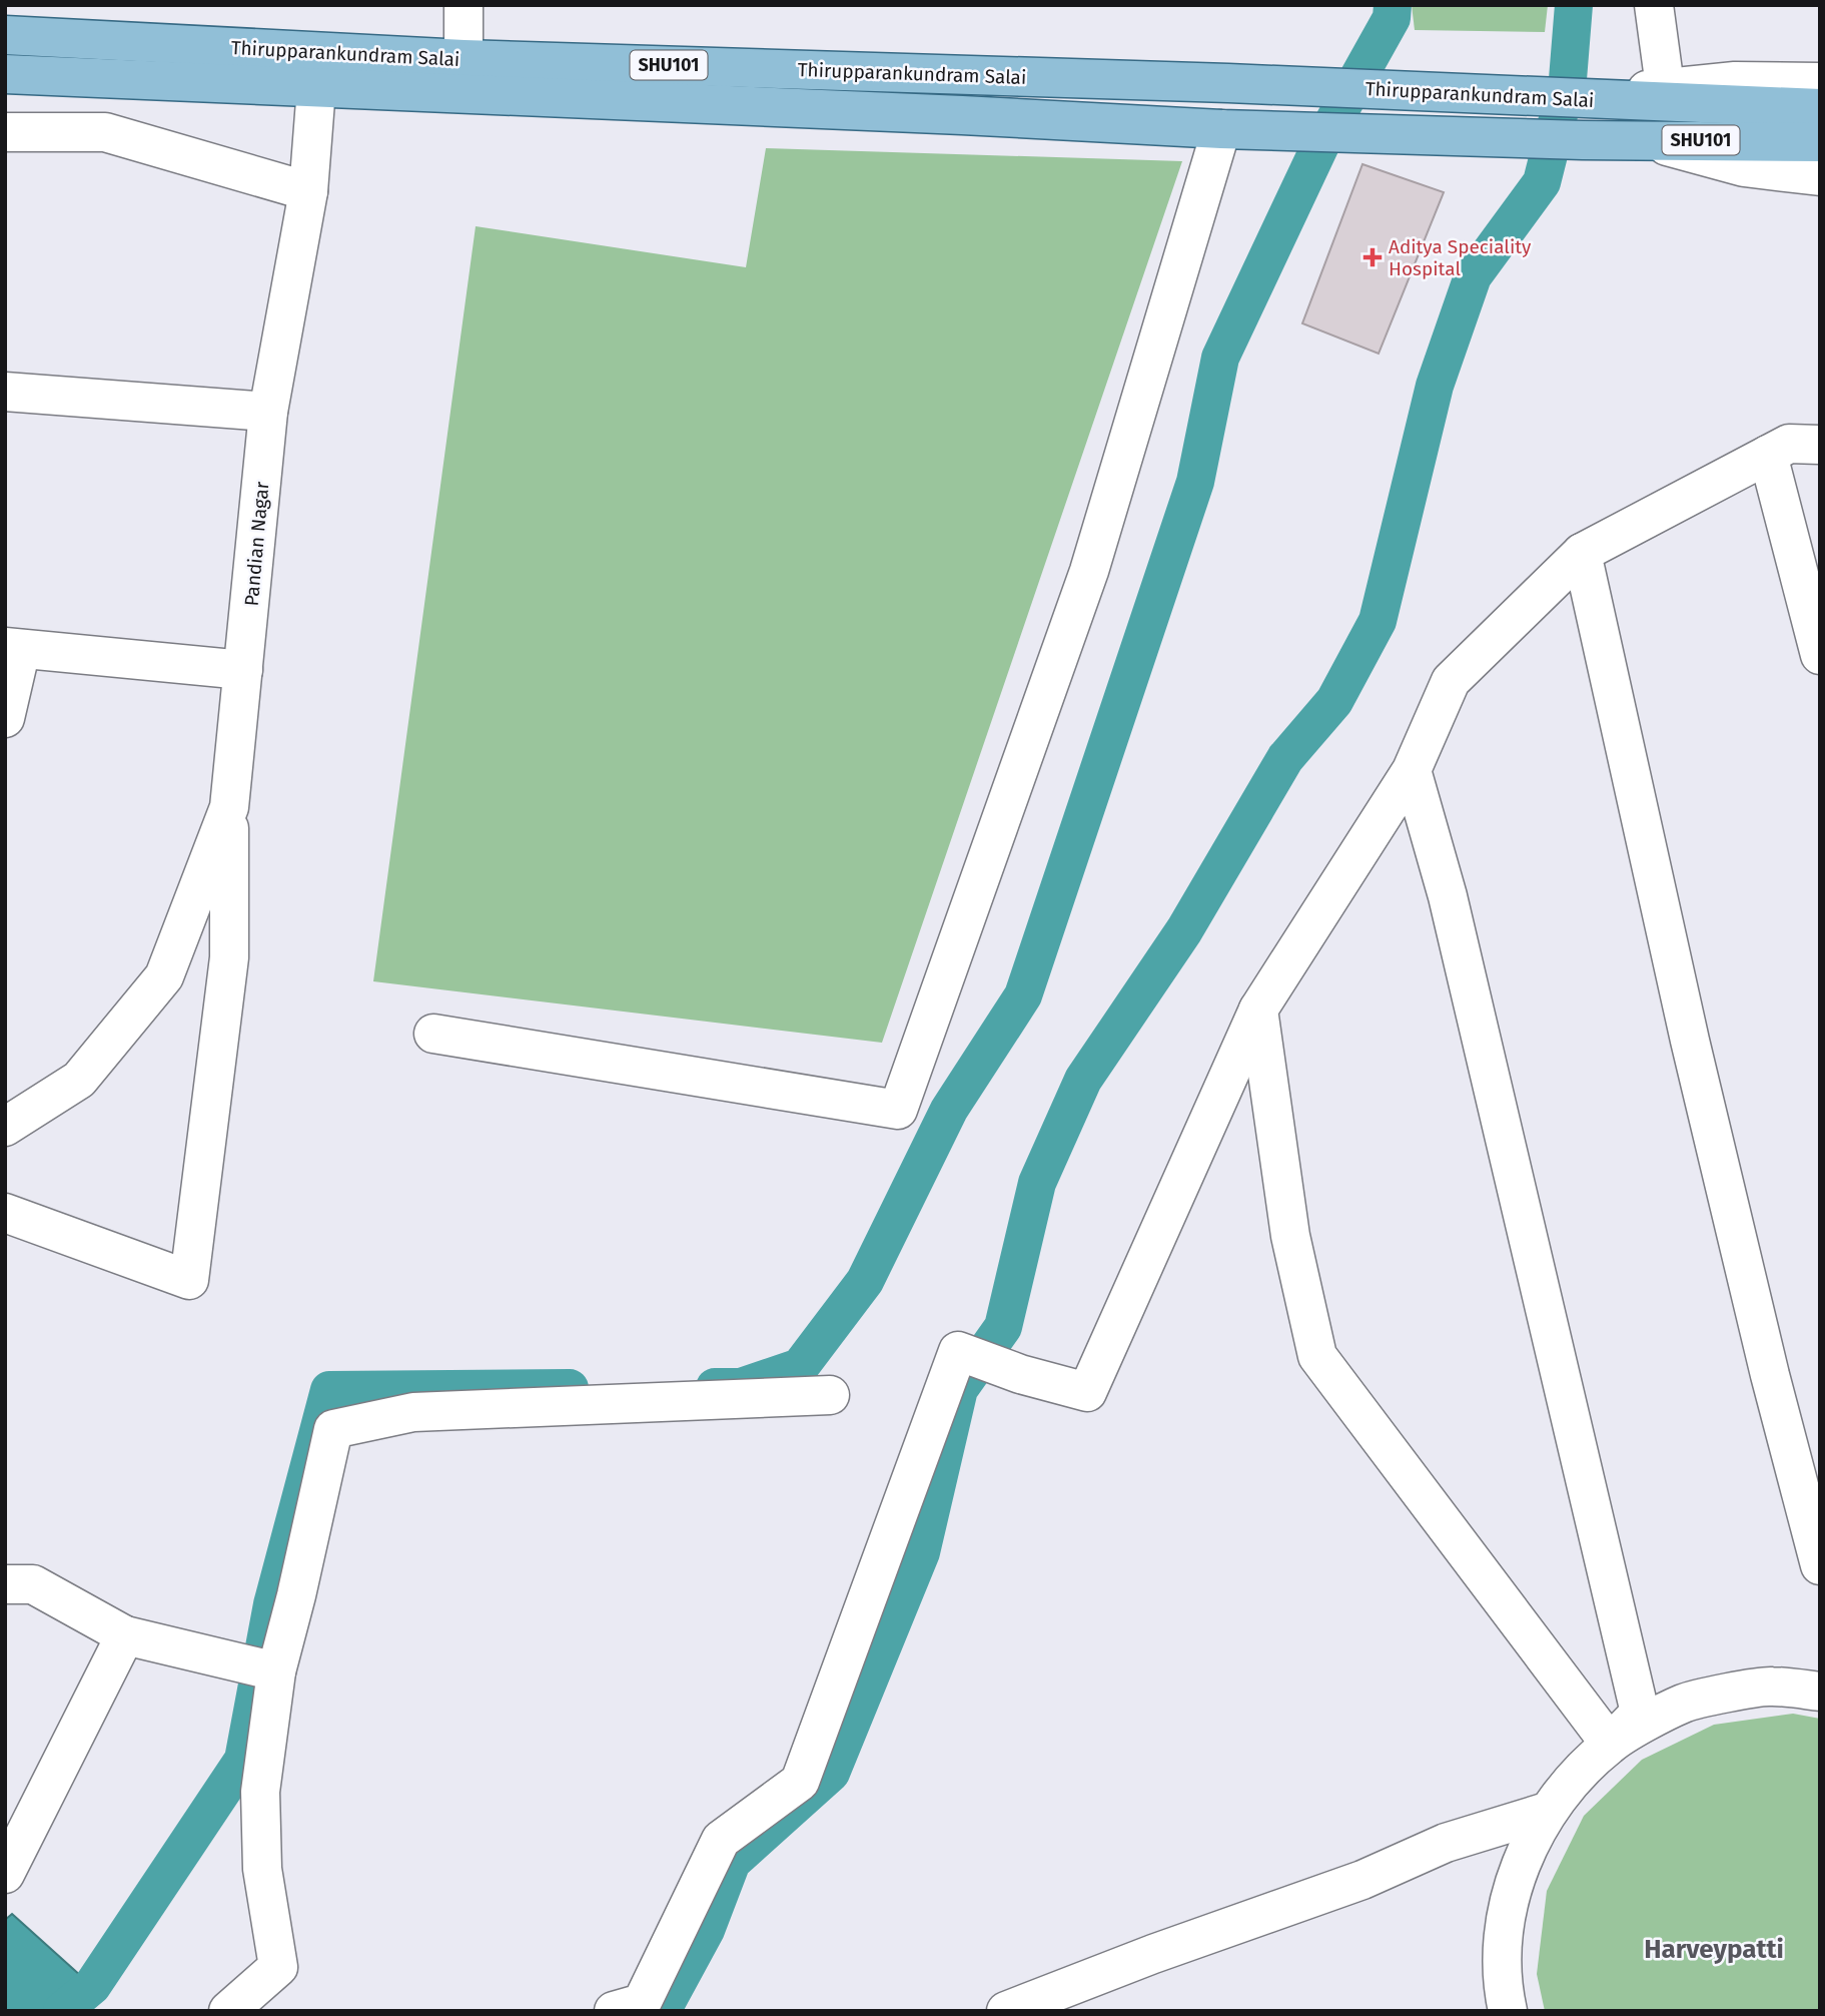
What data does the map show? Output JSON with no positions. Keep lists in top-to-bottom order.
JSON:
{
  "streets": {
    "main road": ["Thirupparankundram Salai", "SHU101"],
    "street": ["Pandian Nagar"]
  },
  "crossings": [
    ["Thirupparankundram Salai", "Pandian Nagar"]
  ],
  "districts": ["Harveypatti"],
  "places": {
    "health": ["Aditya Speciality Hospital"]
  }
}
